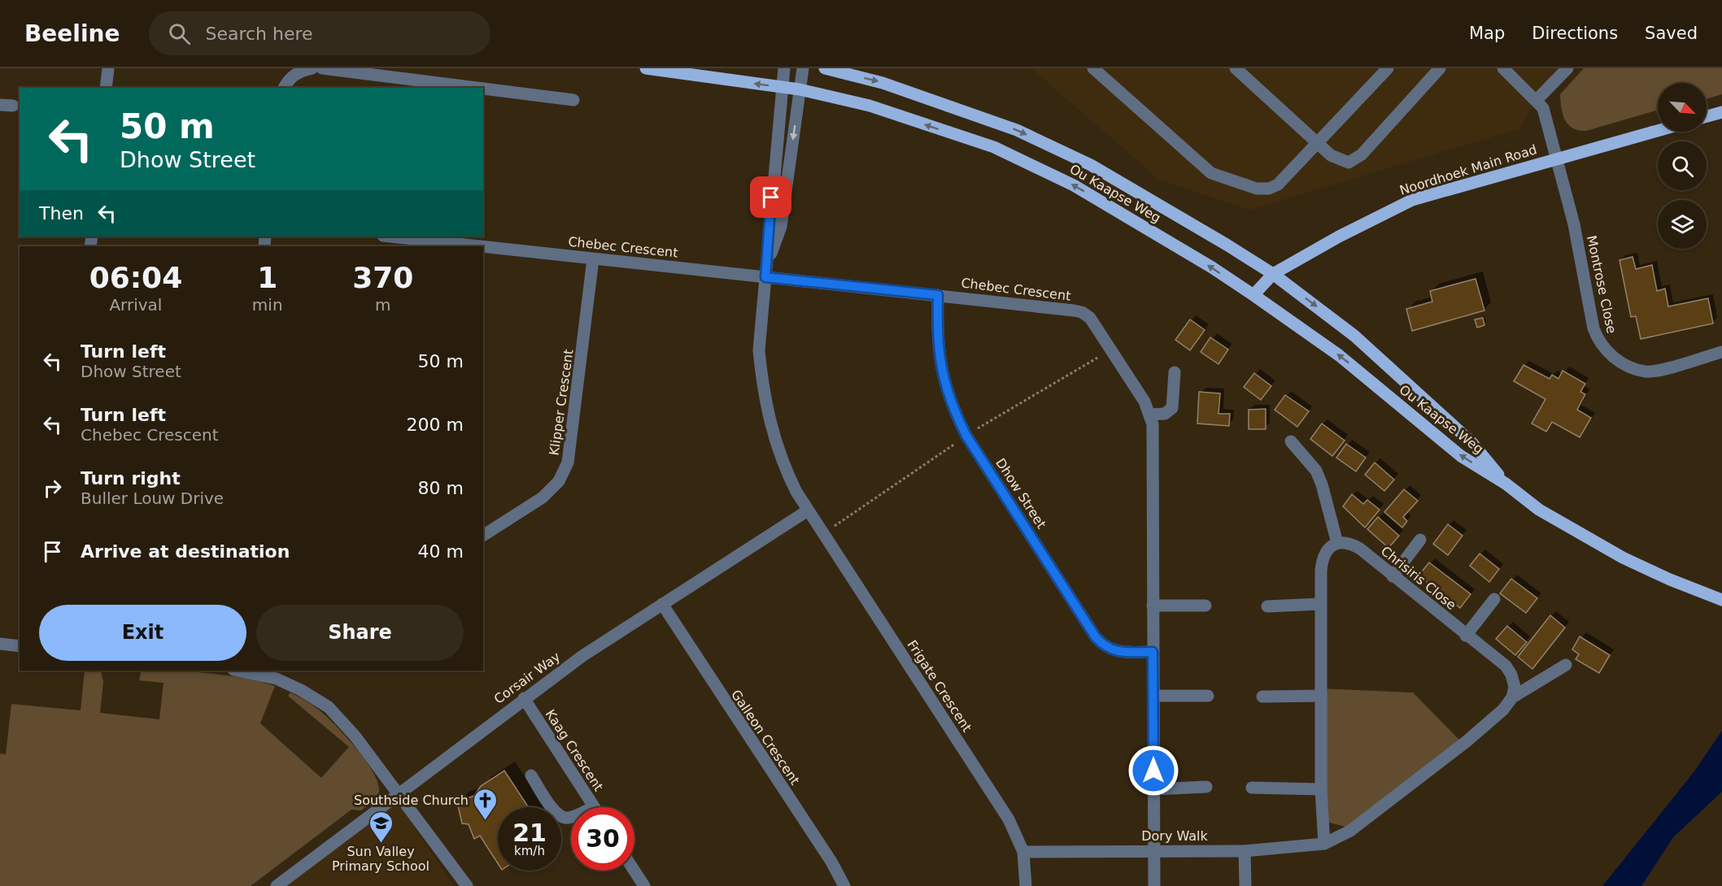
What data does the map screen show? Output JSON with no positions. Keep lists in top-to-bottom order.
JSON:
{
  "streets": {
    "main road": ["Noordhoek Main Road", "Ou Kaapse Weg"],
    "street": [
      "Chebec Crescent",
      "Montrose Close",
      "Klipper Crescent",
      "Dhow Street",
      "Chrisiris Close",
      "Corsair Way",
      "Frigate Crescent",
      "Galleon Crescent",
      "Kaag Crescent",
      "Dory Walk"
    ]
  },
  "crossings": [
    ["Noordhoek Main Road", "Ou Kaapse Weg"],
    ["Noordhoek Main Road", "Montrose Close"],
    ["Chebec Crescent", "Klipper Crescent"],
    ["Chebec Crescent", "Dhow Street"],
    ["Chebec Crescent", "Frigate Crescent"],
    ["Chebec Crescent", "Dory Walk"],
    ["Corsair Way", "Frigate Crescent"],
    ["Corsair Way", "Galleon Crescent"],
    ["Corsair Way", "Kaag Crescent"],
    ["Frigate Crescent", "Dory Walk"]
  ],
  "places": {
    "church": ["Southside Church"],
    "school or university": ["Sun Valley Primary School"]
  },
  "north": "bottom right",
  "page": {
    "header": "Beeline",
    "search": "Search here",
    "nav": ["Map", "Directions", "Saved"],
    "turn": ["50 m", "Dhow Street"],
    "then": "Then",
    "eta": [
      "06:04",
      "Arrival",
      "1",
      "min",
      "370",
      "m"
    ],
    "list": [
      {
        "name": "Turn left",
        "note": "Dhow Street",
        "value": "50 m"
      },
      {
        "name": "Turn left",
        "note": "Chebec Crescent",
        "value": "200 m"
      },
      {
        "name": "Turn right",
        "note": "Buller Louw Drive",
        "value": "80 m"
      },
      {
        "name": "Arrive at destination",
        "value": "40 m"
      }
    ],
    "buttons": ["Exit", "Share"],
    "speed": "21 km/h",
    "limit": "30"
  }
}
